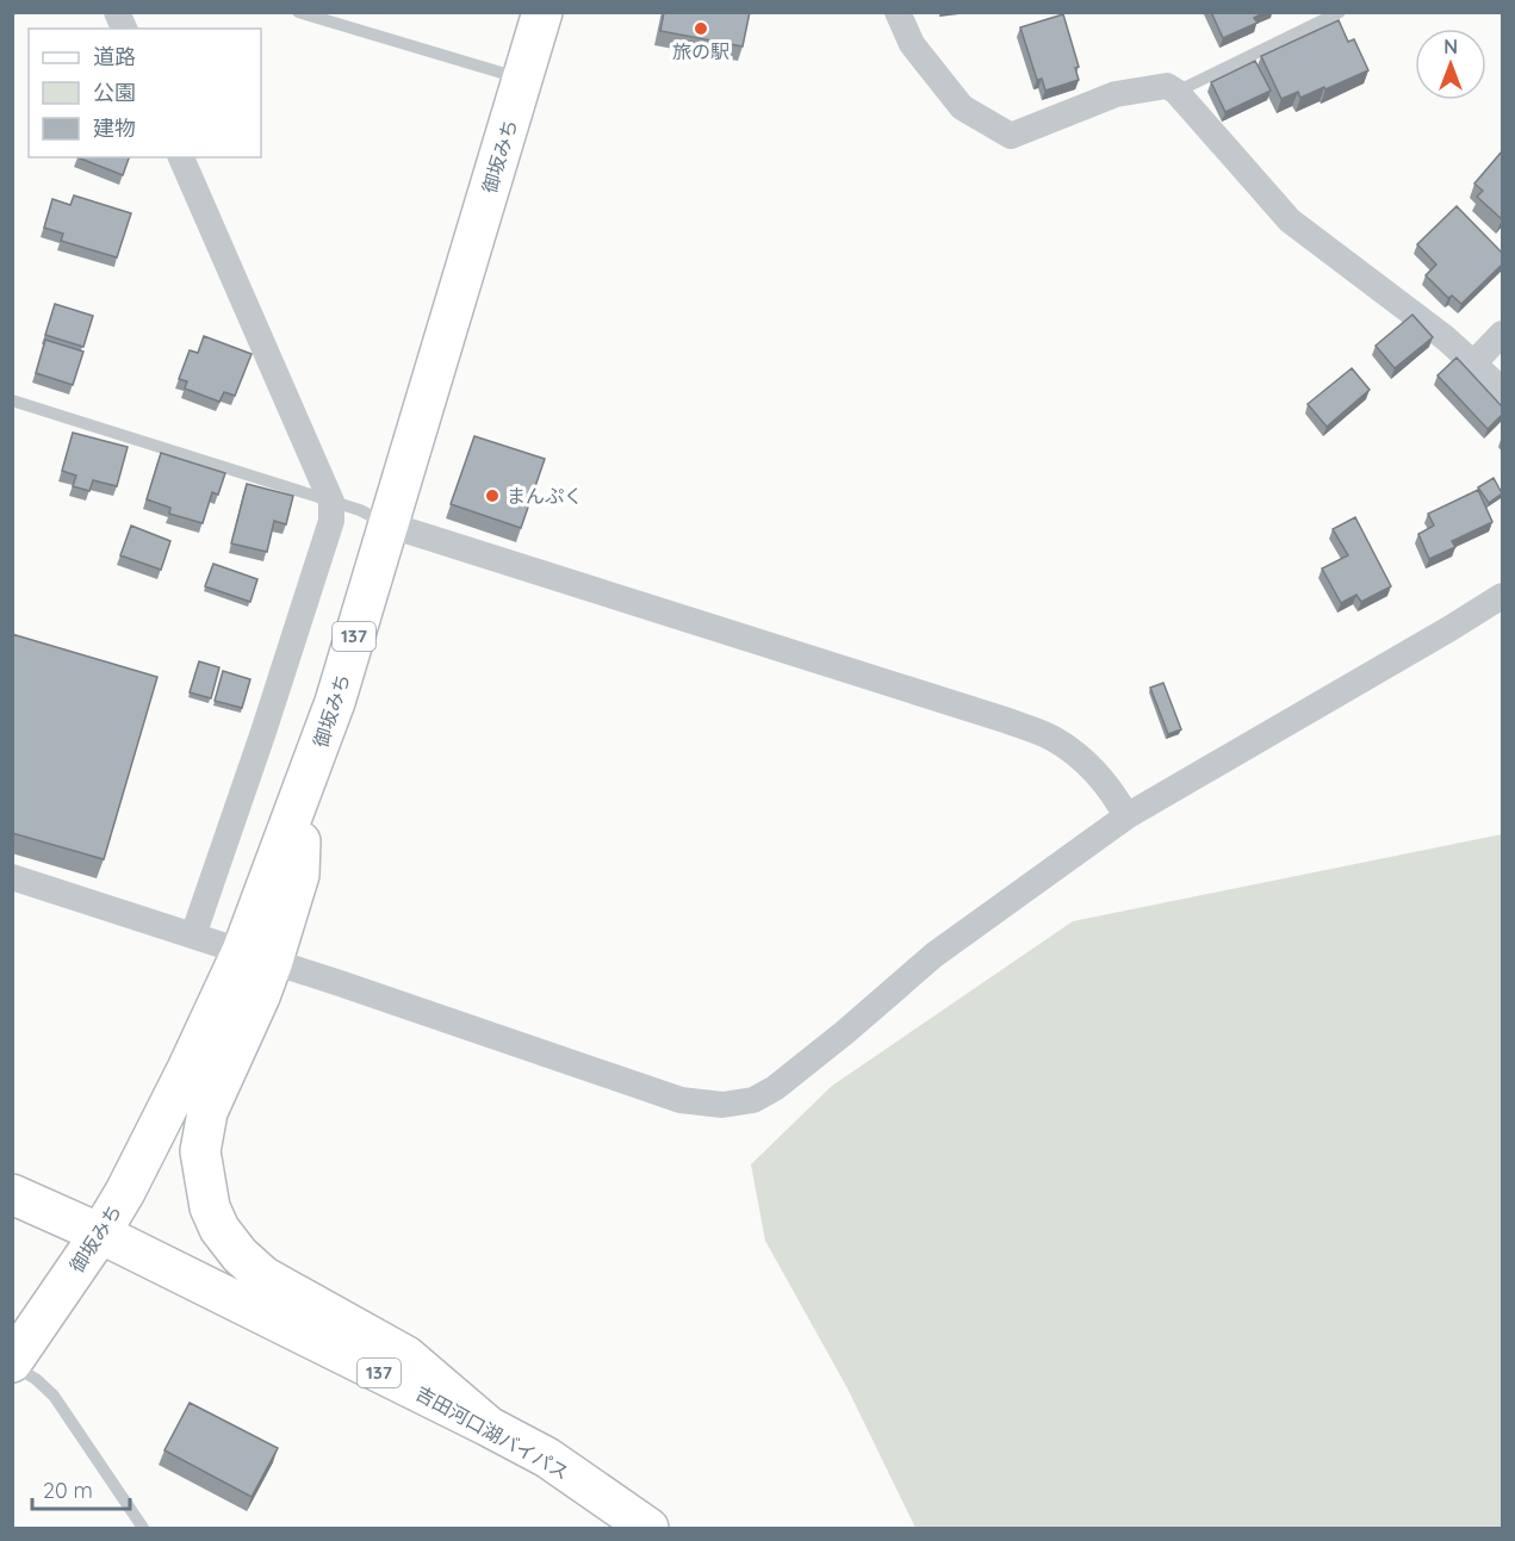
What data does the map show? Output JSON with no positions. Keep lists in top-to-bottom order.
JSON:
{
  "streets": {
    "main road": ["御坂みち", "137", "吉田河口湖バイパス"]
  },
  "crossings": [
    ["御坂みち", "吉田河口湖バイパス"]
  ],
  "places": ["旅の駅", "まんぷく"],
  "legend": ["道路", "公園", "建物"],
  "scale_bar": "20 m",
  "north": "top"
}
